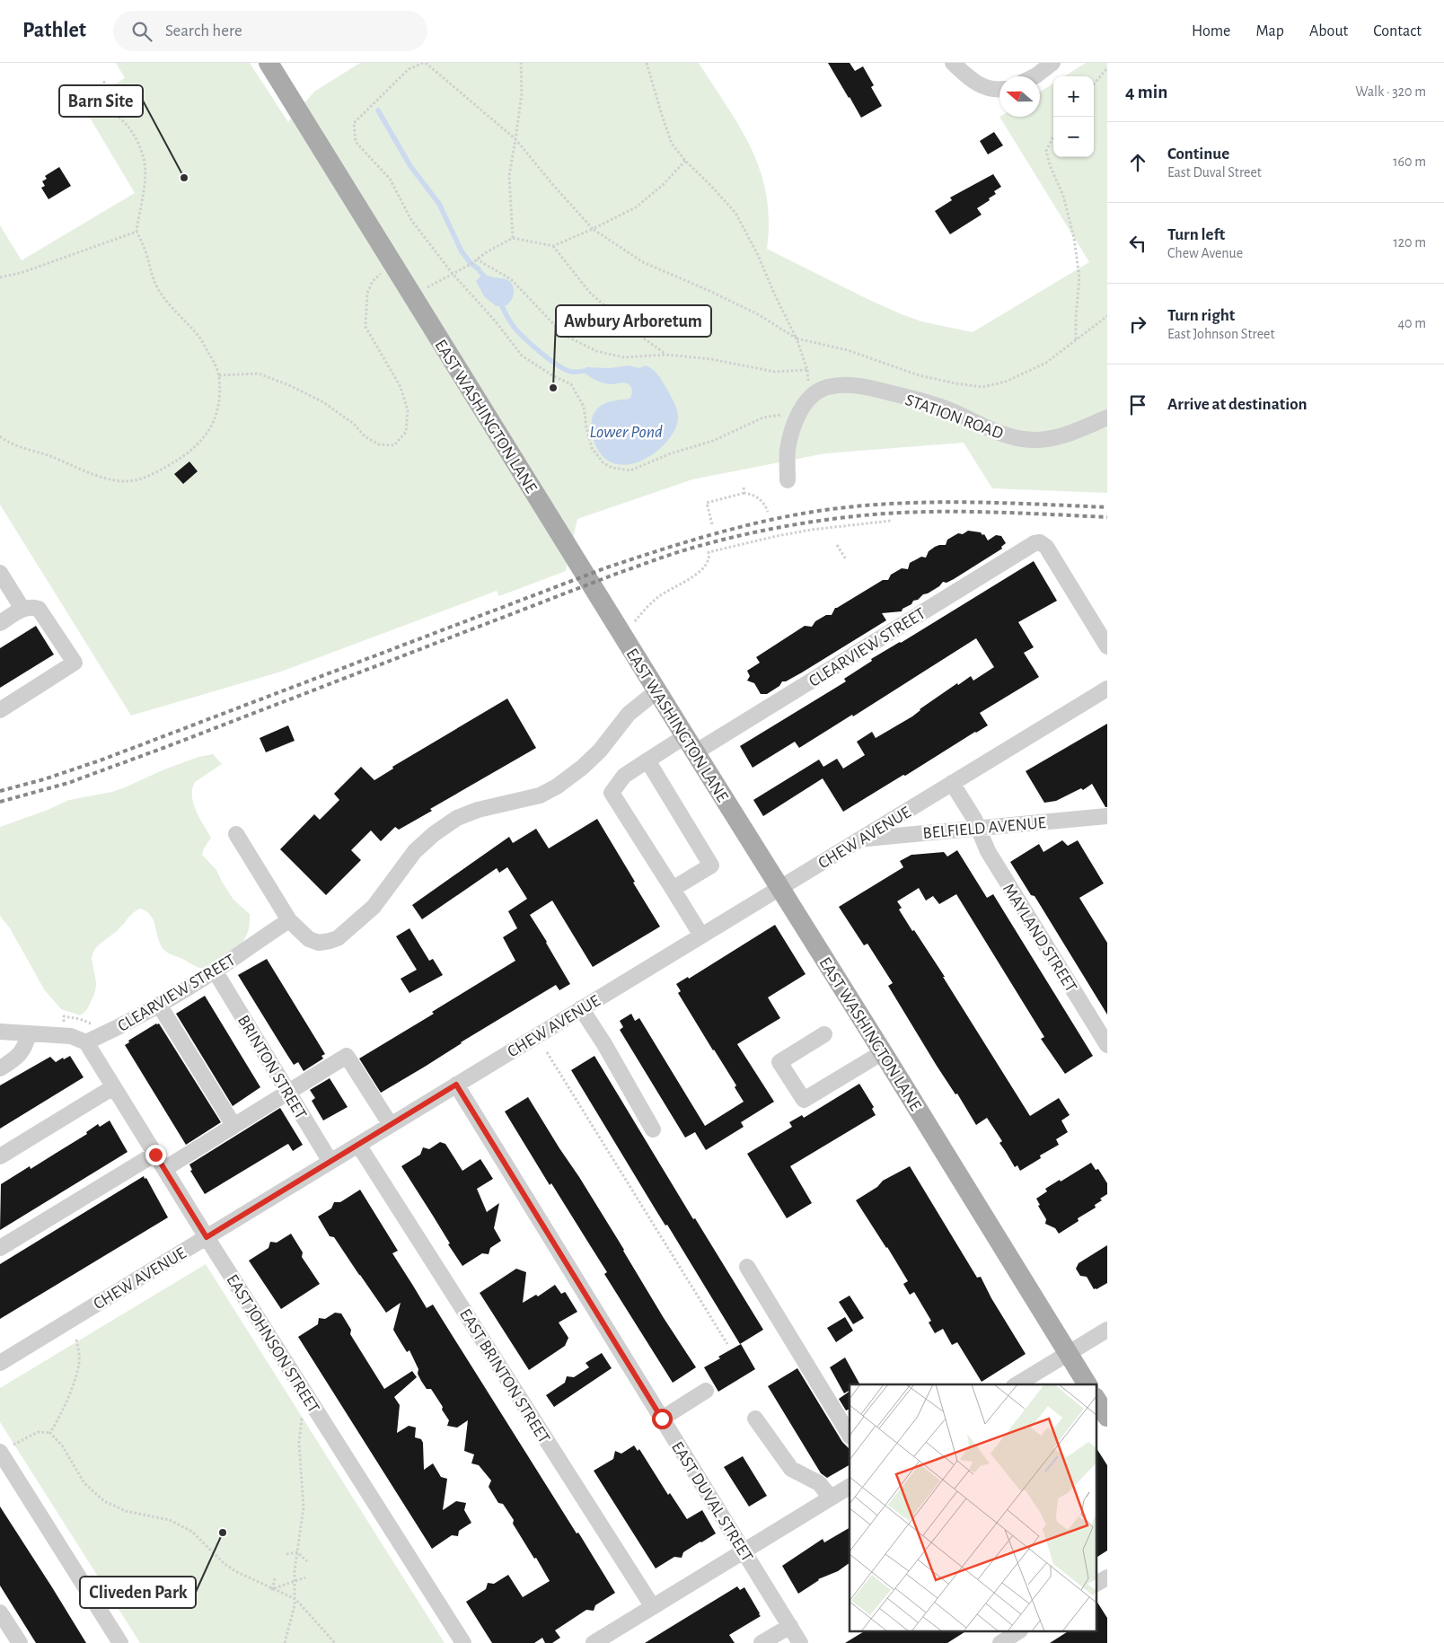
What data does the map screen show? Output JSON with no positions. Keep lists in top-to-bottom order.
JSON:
{
  "streets": {
    "main road": ["EAST WASHINGTON LANE"],
    "street": [
      "STATION ROAD",
      "CLEARVIEW STREET",
      "BELFIELD AVENUE",
      "CHEW AVENUE",
      "MAYLAND STREET",
      "BRINTON STREET",
      "EAST JOHNSON STREET",
      "EAST BRINTON STREET",
      "EAST DUVAL STREET"
    ]
  },
  "crossings": [
    ["EAST WASHINGTON LANE", "CLEARVIEW STREET"],
    ["EAST WASHINGTON LANE", "CHEW AVENUE"],
    ["CLEARVIEW STREET", "BRINTON STREET"],
    ["CLEARVIEW STREET", "EAST JOHNSON STREET"],
    ["BELFIELD AVENUE", "CHEW AVENUE"],
    ["BELFIELD AVENUE", "MAYLAND STREET"],
    ["CHEW AVENUE", "MAYLAND STREET"],
    ["CHEW AVENUE", "BRINTON STREET"],
    ["CHEW AVENUE", "EAST JOHNSON STREET"],
    ["CHEW AVENUE", "EAST BRINTON STREET"],
    ["CHEW AVENUE", "EAST DUVAL STREET"]
  ],
  "water": ["Lower Pond"],
  "places": ["Barn Site", "Awbury Arboretum", "Cliveden Park"],
  "north": "left",
  "page": {
    "header": "Pathlet",
    "search": "Search here",
    "nav": [
      "Home",
      "Map",
      "About",
      "Contact"
    ],
    "heading": ["4 min", "Walk · 320 m"],
    "map_buttons": ["+", "−"],
    "list": [
      ["Continue", "East Duval Street", "160 m"],
      ["Turn left", "Chew Avenue", "120 m"],
      ["Turn right", "East Johnson Street", "40 m"],
      "Arrive at destination"
    ]
  }
}
